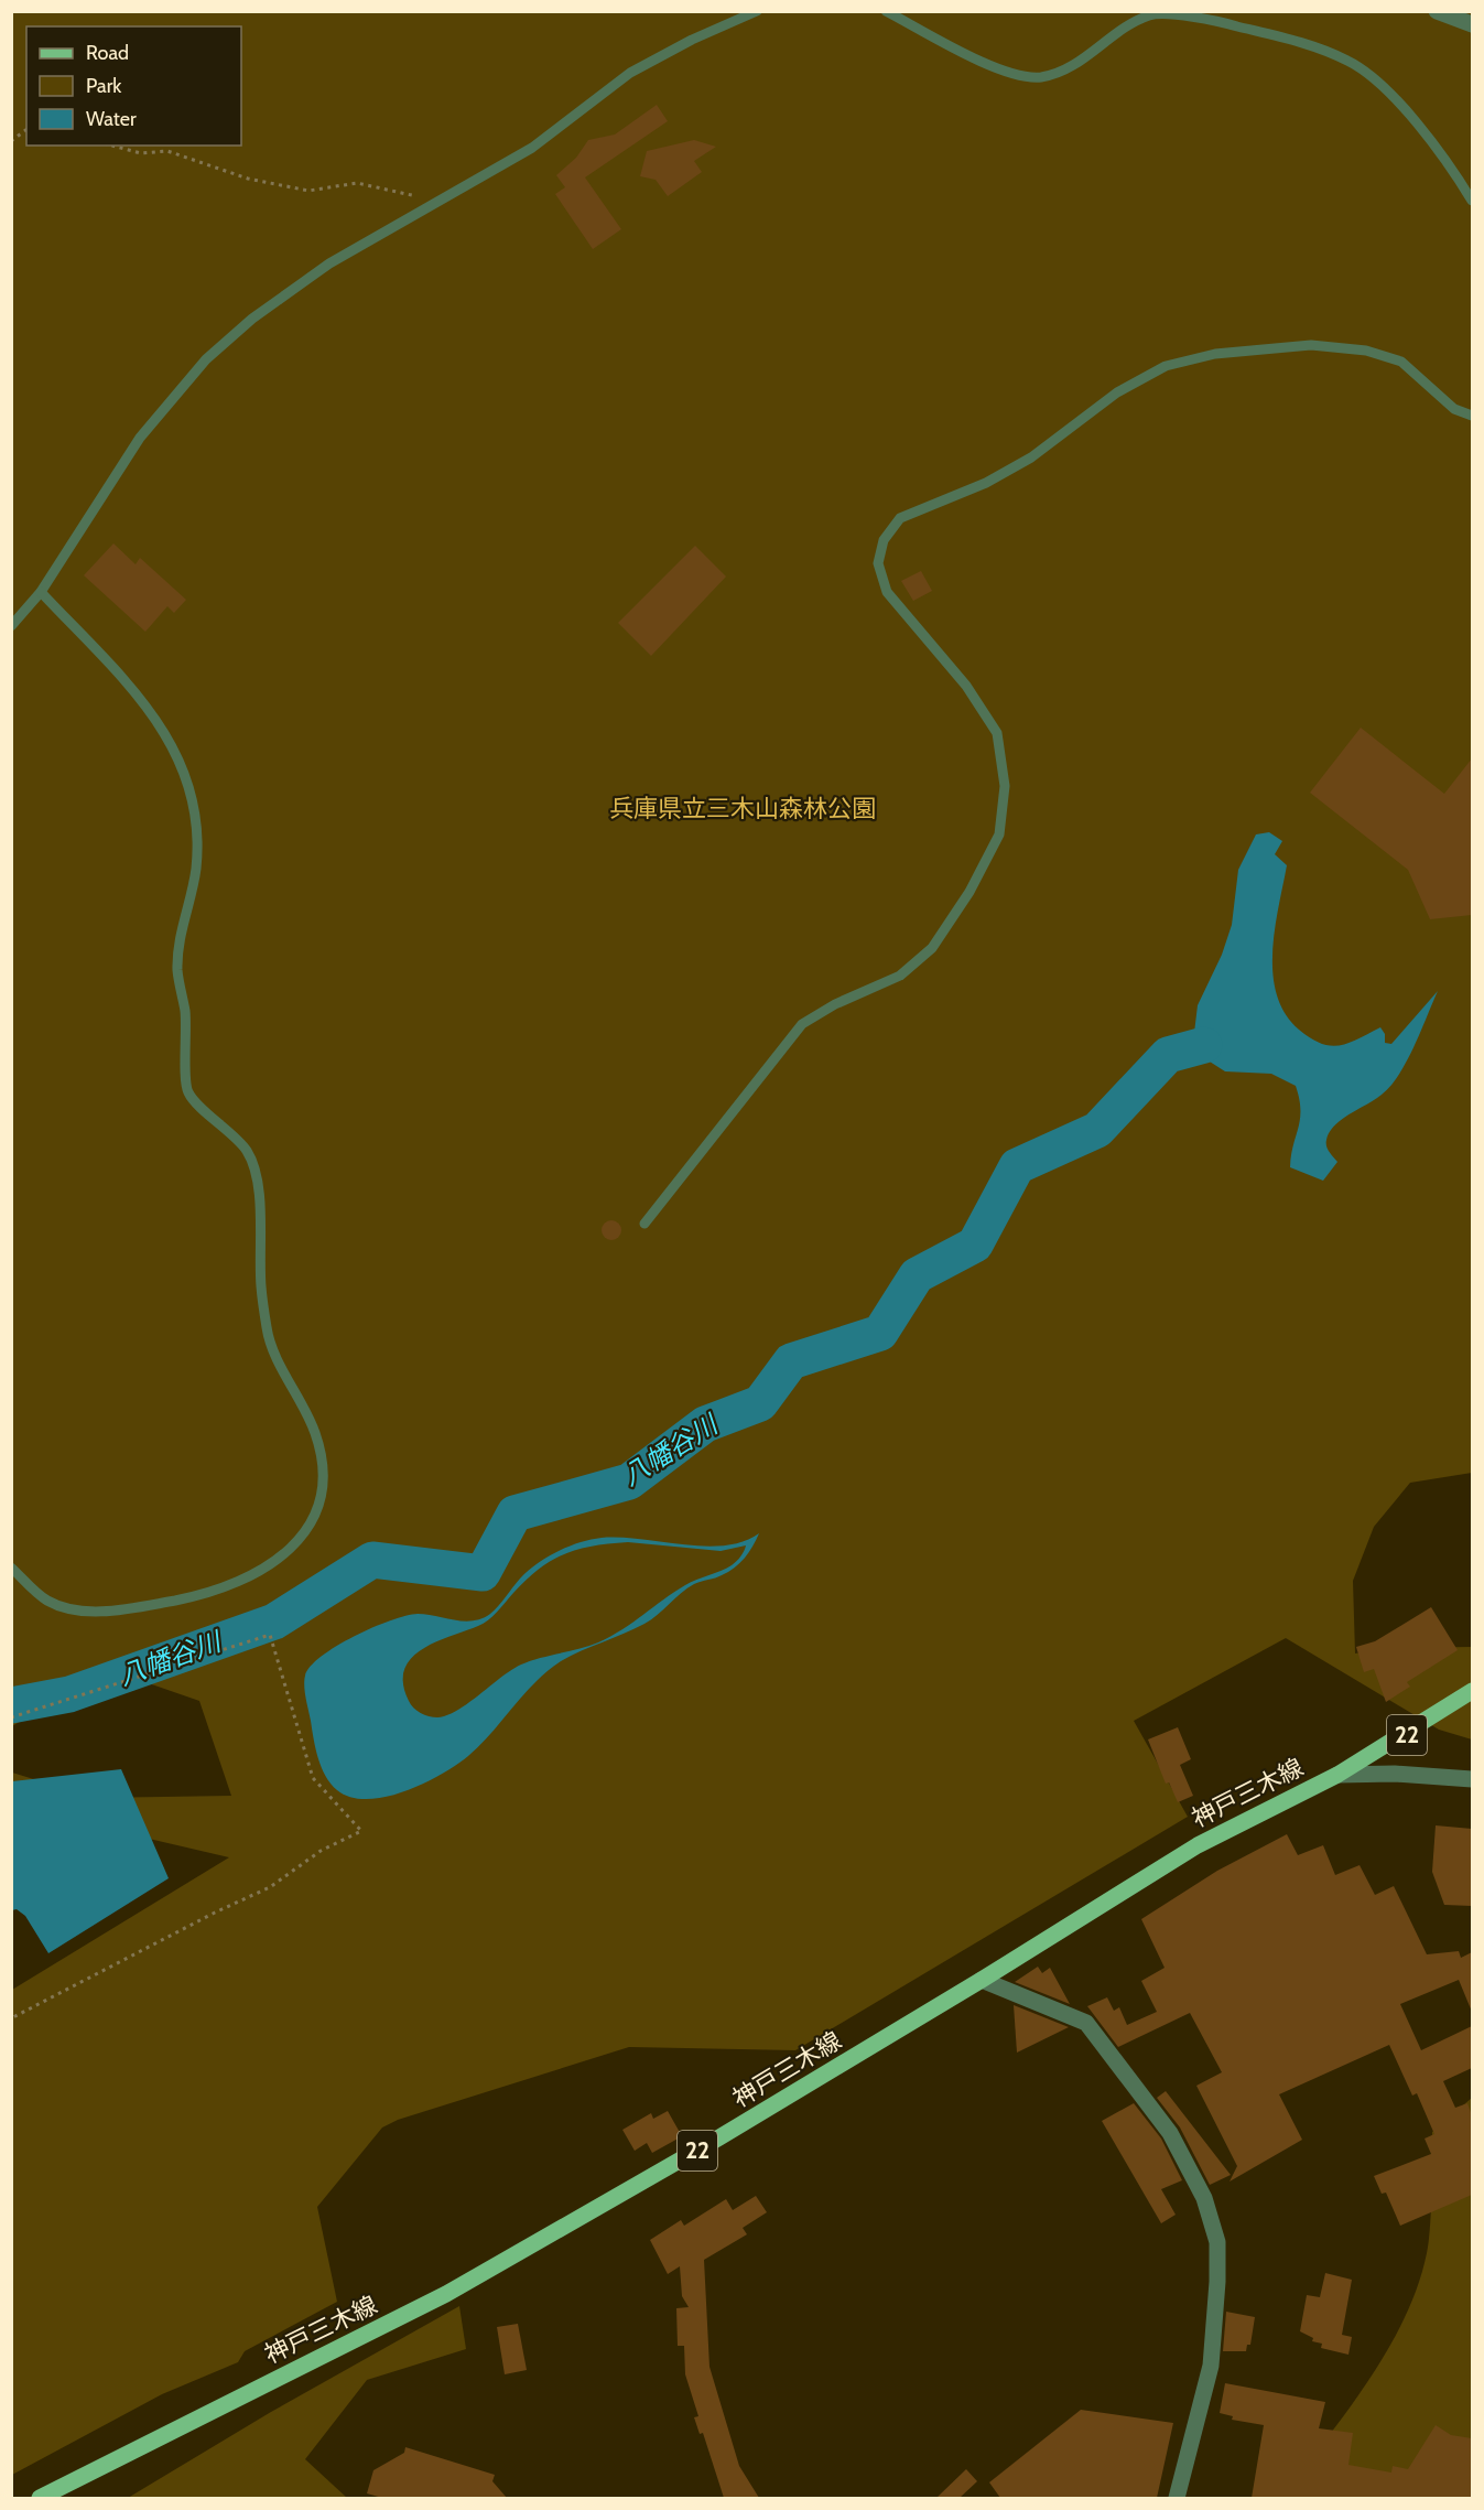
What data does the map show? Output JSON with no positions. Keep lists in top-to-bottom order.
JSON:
{
  "streets": {
    "main road": ["22", "神戸三木線"]
  },
  "water": ["八幡谷川"],
  "parks": ["兵庫県立三木山森林公園"],
  "legend": ["Road", "Park", "Water"]
}
